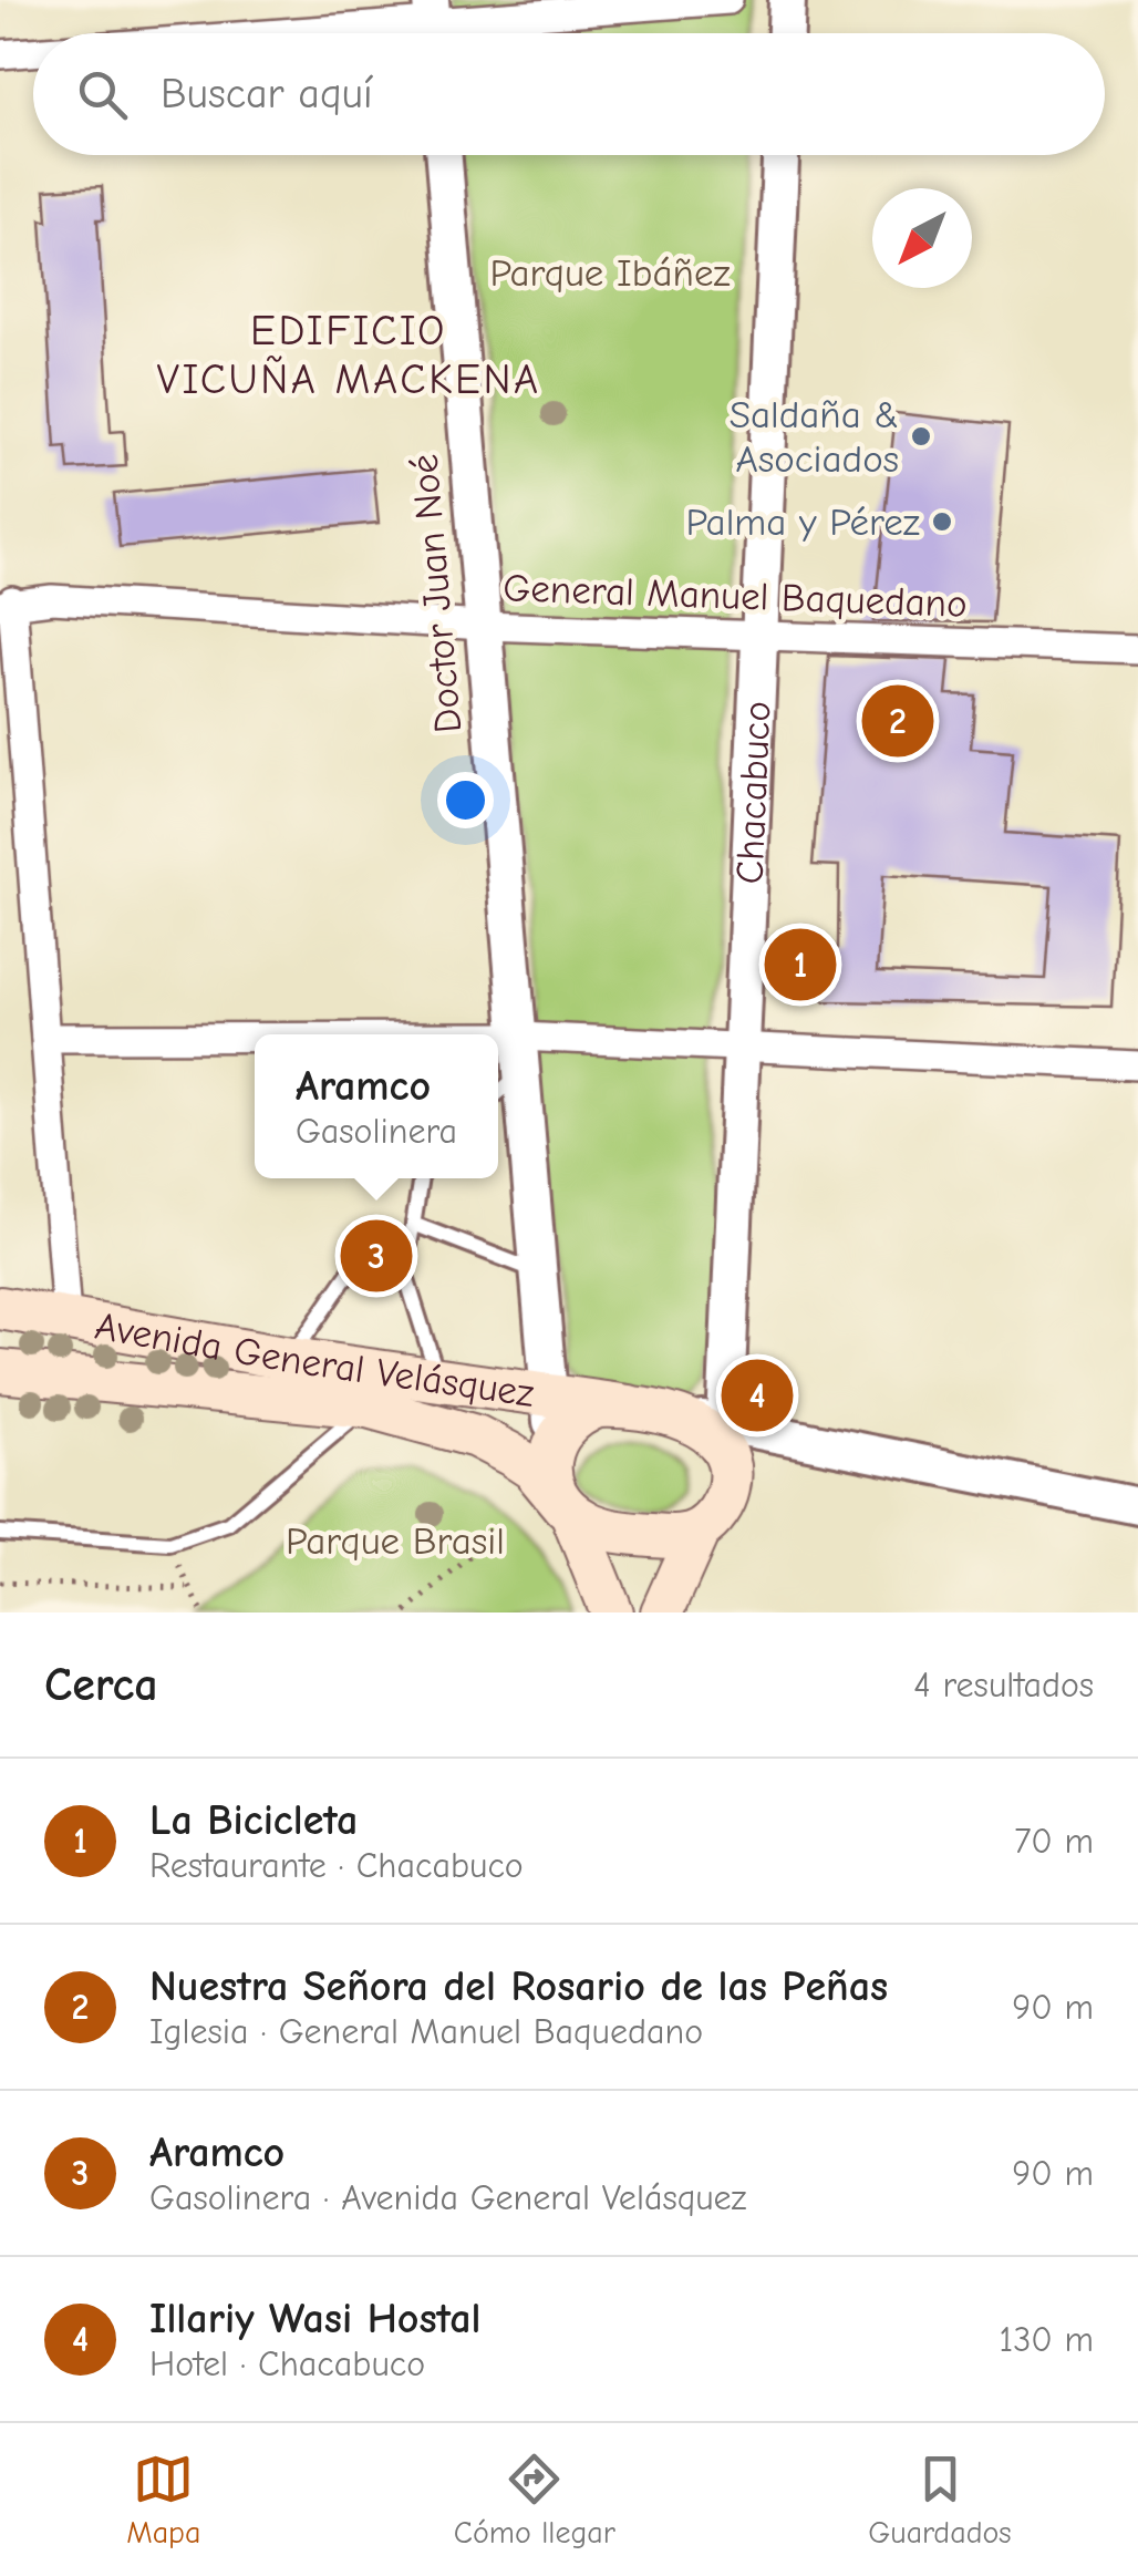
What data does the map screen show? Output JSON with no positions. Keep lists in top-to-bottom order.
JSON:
{
  "streets": {
    "main road": ["Avenida General Velásquez"],
    "street": ["Doctor Juan Noé", "General Manuel Baquedano", "Chacabuco"]
  },
  "crossings": [
    ["Doctor Juan Noé", "General Manuel Baquedano"],
    ["Doctor Juan Noé", "Chacabuco"],
    ["Doctor Juan Noé", "Avenida General Velásquez"],
    ["General Manuel Baquedano", "Chacabuco"],
    ["Chacabuco", "Avenida General Velásquez"]
  ],
  "districts": ["EDIFICIO VICUÑA MACKENA"],
  "parks": ["Parque Ibáñez", "Parque Brasil"],
  "places": ["Saldaña & Asociados", "Palma y Pérez"],
  "north": "bottom left",
  "page": {
    "search": "Buscar aquí",
    "pins": [
      "2",
      "1",
      "3",
      "4"
    ],
    "popup": ["Aramco", "Gasolinera"],
    "heading": ["Cerca", "4 resultados"],
    "list": [
      {
        "mark": "1",
        "name": "La Bicicleta",
        "note": "Restaurante · Chacabuco",
        "value": "70 m"
      },
      {
        "mark": "2",
        "name": "Nuestra Señora del Rosario de las Peñas",
        "note": "Iglesia · General Manuel Baquedano",
        "value": "90 m"
      },
      {
        "mark": "3",
        "name": "Aramco",
        "note": "Gasolinera · Avenida General Velásquez",
        "value": "90 m"
      },
      {
        "mark": "4",
        "name": "Illariy Wasi Hostal",
        "note": "Hotel · Chacabuco",
        "value": "130 m"
      }
    ],
    "nav": ["Mapa", "Cómo llegar", "Guardados"]
  }
}
